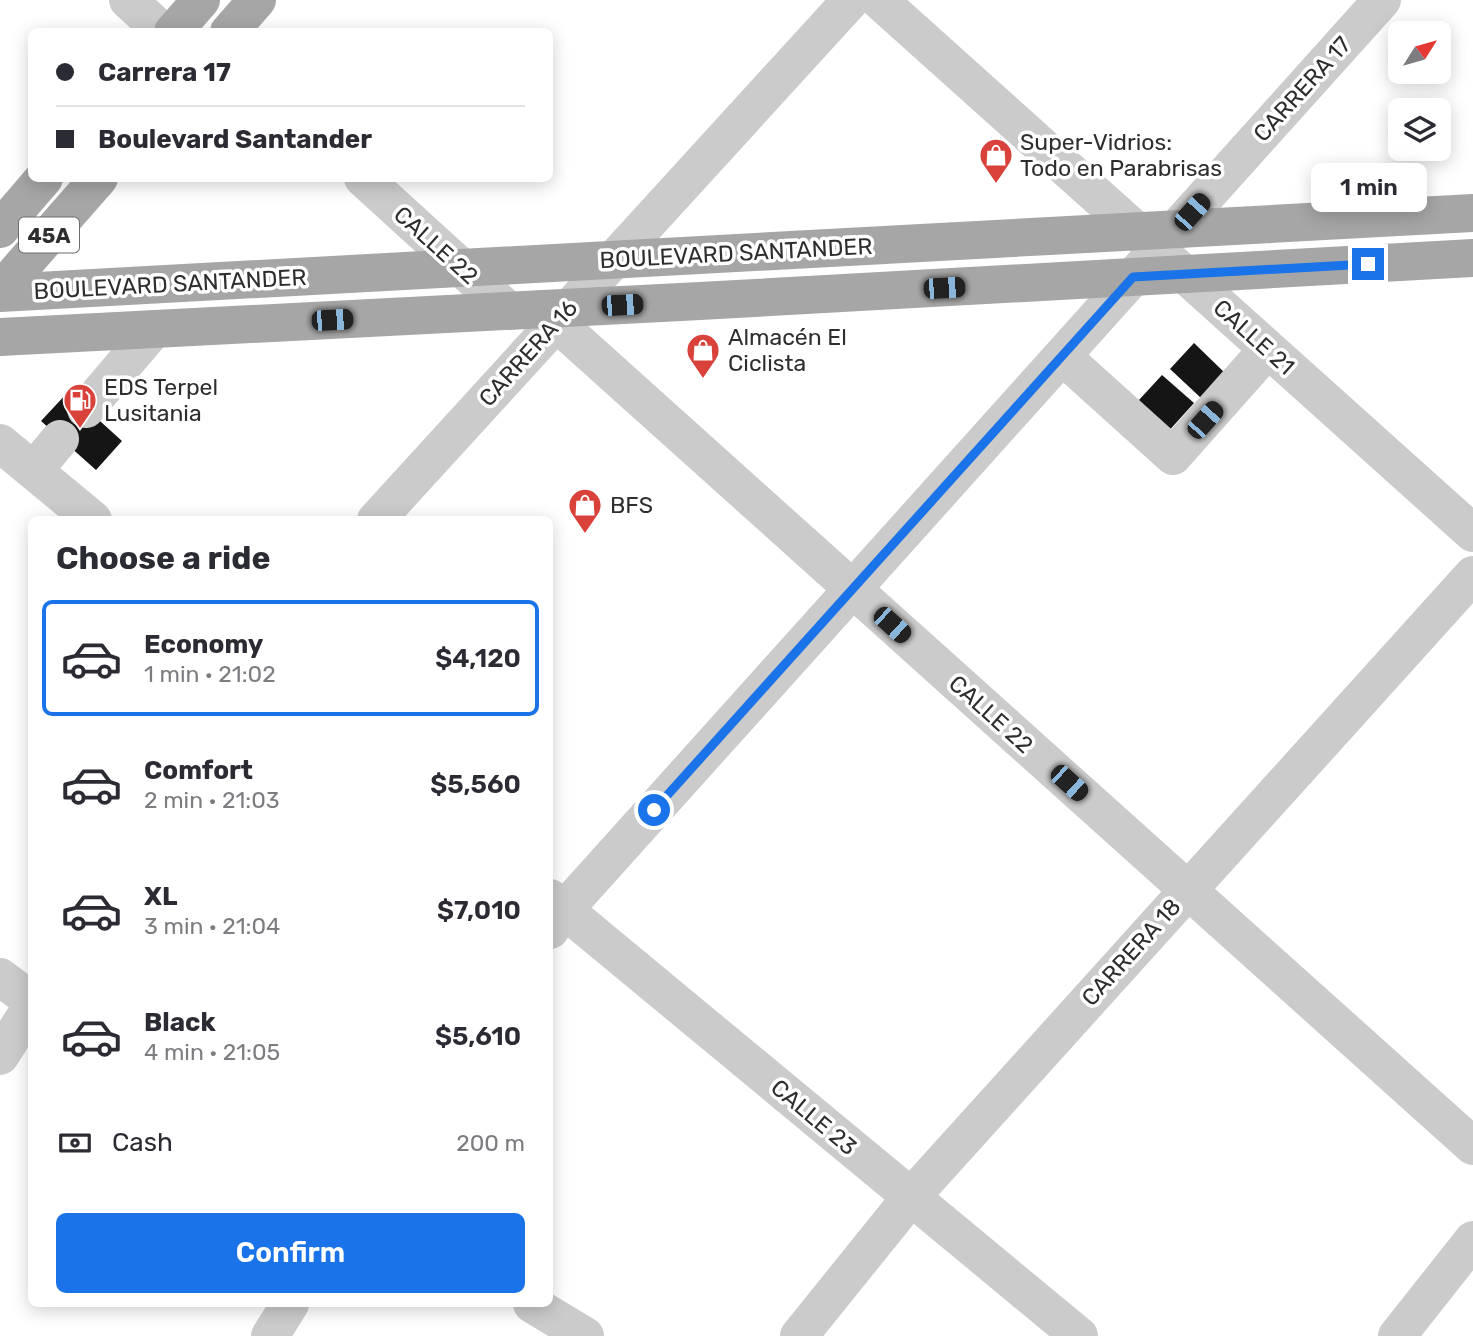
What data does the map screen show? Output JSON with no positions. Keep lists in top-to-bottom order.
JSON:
{
  "streets": {
    "main road": ["45A", "BOULEVARD SANTANDER"],
    "street": [
      "CARRERA 17",
      "CALLE 22",
      "CALLE 21",
      "CARRERA 16",
      "CARRERA 18",
      "CALLE 23"
    ]
  },
  "crossings": [
    ["CARRERA 17", "CALLE 22"],
    ["CARRERA 17", "BOULEVARD SANTANDER"],
    ["CARRERA 17", "CALLE 21"],
    ["CARRERA 17", "CALLE 23"],
    ["45A", "BOULEVARD SANTANDER"],
    ["CALLE 22", "BOULEVARD SANTANDER"],
    ["CALLE 22", "CARRERA 16"],
    ["CALLE 22", "CARRERA 18"],
    ["BOULEVARD SANTANDER", "CALLE 21"],
    ["BOULEVARD SANTANDER", "CARRERA 16"],
    ["CARRERA 18", "CALLE 23"]
  ],
  "places": {
    "shop": ["Super-Vidrios: Todo en Parabrisas", "Almacén El Ciclista", "BFS"],
    "fuel station": ["EDS Terpel Lusitania"]
  },
  "north": "top right",
  "page": {
    "banner": ["Carrera 17", "Boulevard Santander"],
    "bubble": "1 min",
    "heading": "Choose a ride",
    "list": [
      {
        "name": "Economy",
        "note": "1 min · 21:02",
        "value": "$4,120"
      },
      {
        "name": "Comfort",
        "note": "2 min · 21:03",
        "value": "$5,560"
      },
      {
        "name": "XL",
        "note": "3 min · 21:04",
        "value": "$7,010"
      },
      {
        "name": "Black",
        "note": "4 min · 21:05",
        "value": "$5,610"
      }
    ],
    "pay": ["Cash", "200 m"],
    "buttons": "Confirm"
  }
}
